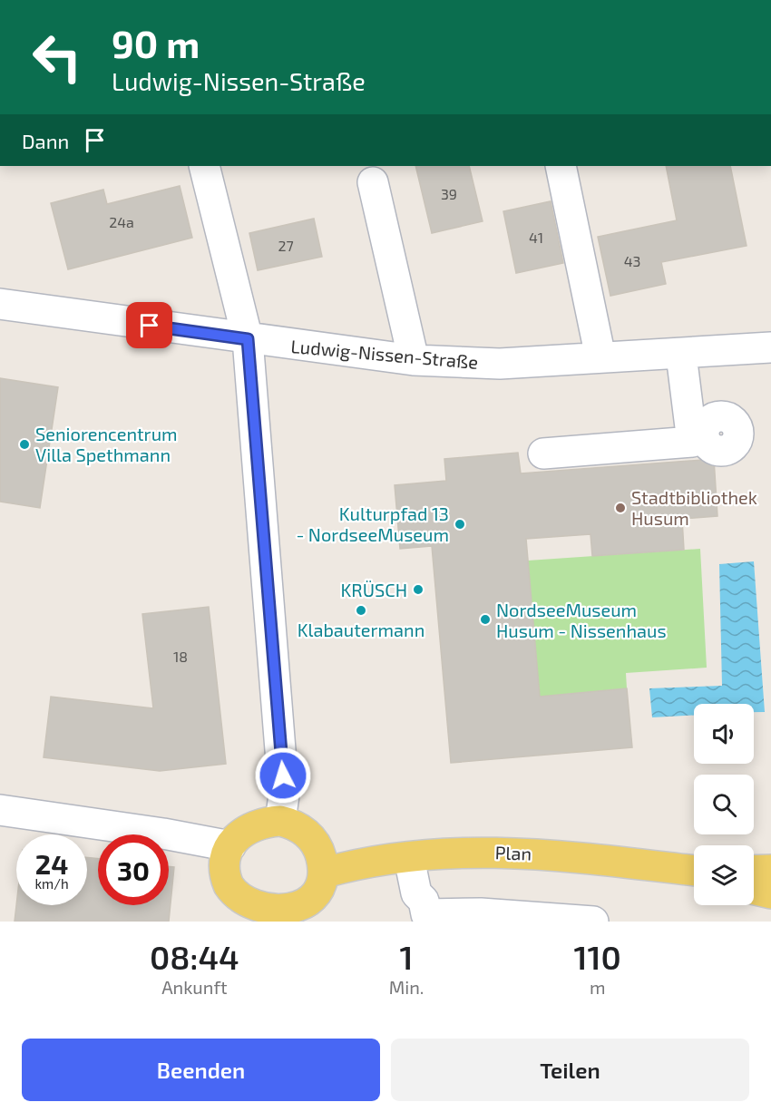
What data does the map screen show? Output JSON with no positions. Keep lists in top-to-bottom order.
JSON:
{
  "streets": {
    "main road": ["Plan"],
    "street": ["Ludwig-Nissen-Straße"]
  },
  "places": [
    "Seniorencentrum Villa Spethmann",
    "Stadtbibliothek Husum",
    "Kulturpfad 13 - NordseeMuseum",
    "KRÜSCH",
    "Klabautermann",
    "NordseeMuseum Husum - Nissenhaus"
  ],
  "house_numbers": [
    "39",
    "24a",
    "41",
    "27",
    "43",
    "18"
  ],
  "page": {
    "turn": ["90 m", "Ludwig-Nissen-Straße"],
    "then": "Dann",
    "speed": "24 km/h",
    "limit": "30",
    "eta": [
      "08:44",
      "Ankunft",
      "1",
      "Min.",
      "110",
      "m"
    ],
    "buttons": ["Beenden", "Teilen"]
  }
}
